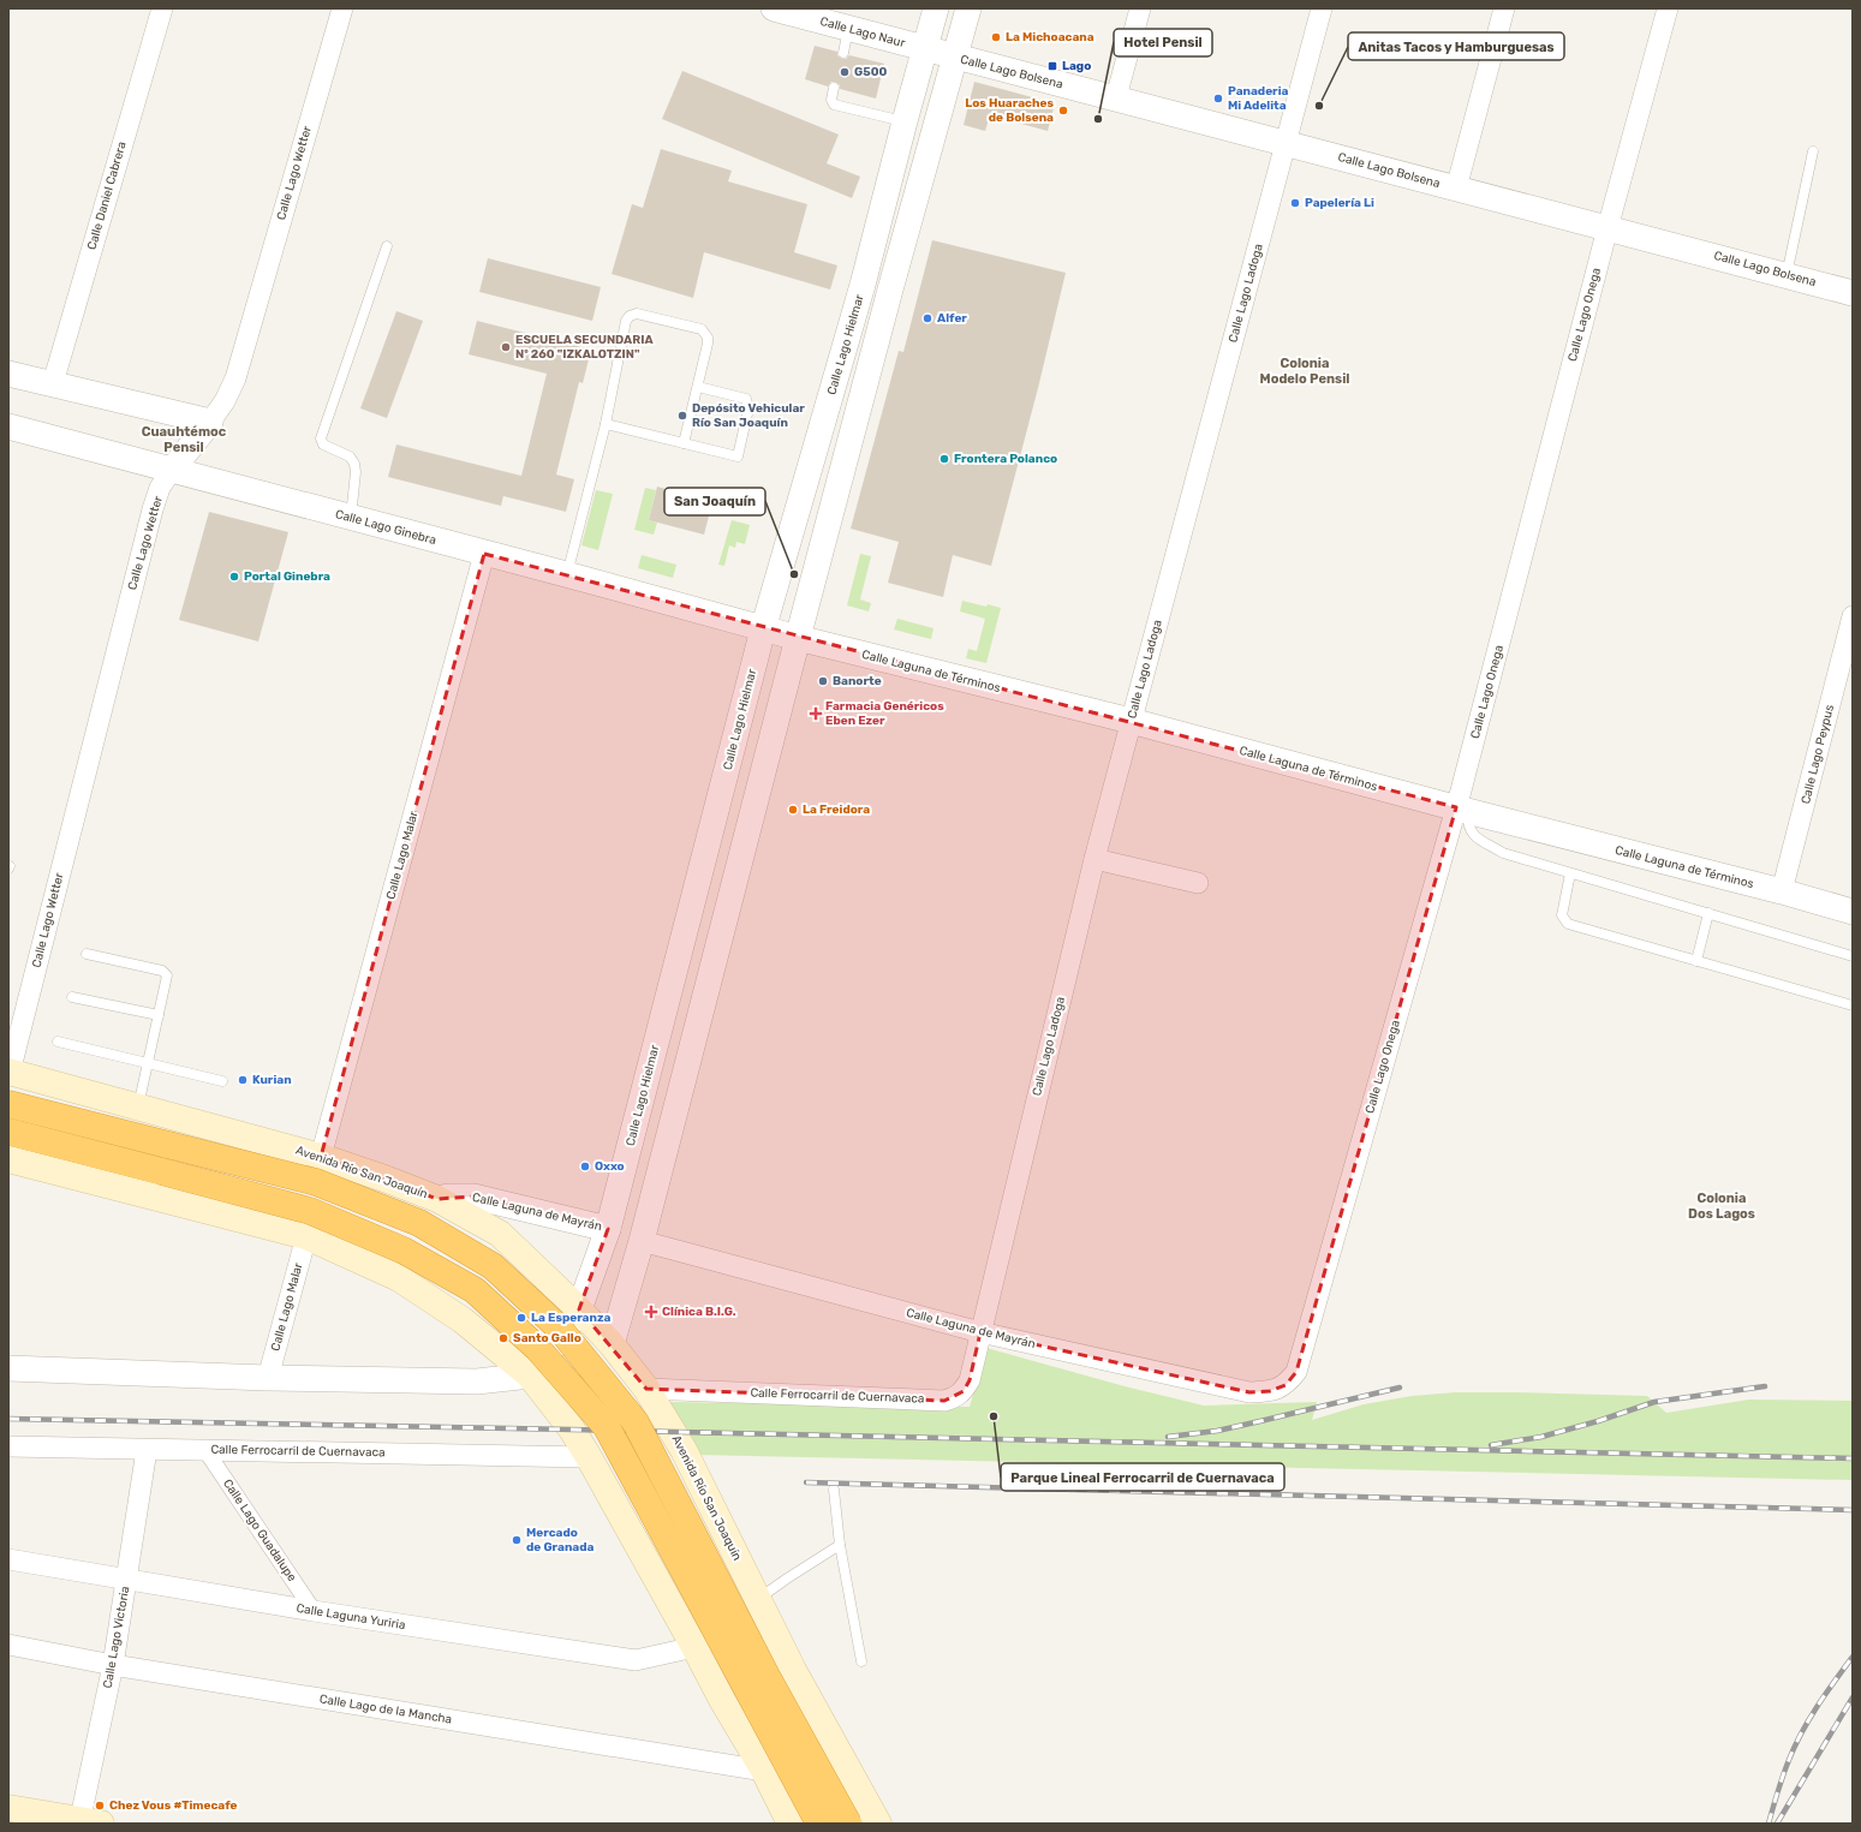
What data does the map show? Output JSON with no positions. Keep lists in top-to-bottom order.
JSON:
{
  "streets": {
    "highway": ["Avenida Río San Joaquín"],
    "street": [
      "Calle Lago Naur",
      "Calle Lago Bolsena",
      "Calle Lago Wetter",
      "Calle Daniel Cabrera",
      "Calle Lago Ladoga",
      "Calle Lago Onega",
      "Calle Lago Hielmar",
      "Calle Lago Ginebra",
      "Calle Laguna de Términos",
      "Calle Lago Peypus",
      "Calle Lago Malar",
      "Calle Laguna de Mayrán",
      "Calle Ferrocarril de Cuernavaca",
      "Calle Lago Guadalupe",
      "Calle Laguna Yuriria",
      "Calle Lago Victoria",
      "Calle Lago de la Mancha"
    ]
  },
  "crossings": [
    ["Calle Lago Naur", "Calle Lago Bolsena"],
    ["Calle Lago Naur", "Calle Lago Hielmar"],
    ["Calle Lago Bolsena", "Calle Lago Ladoga"],
    ["Calle Lago Bolsena", "Calle Lago Onega"],
    ["Calle Lago Bolsena", "Calle Lago Hielmar"],
    ["Calle Lago Wetter", "Calle Lago Ginebra"],
    ["Calle Lago Wetter", "Avenida Río San Joaquín"],
    ["Calle Lago Ladoga", "Calle Laguna de Términos"],
    ["Calle Lago Ladoga", "Calle Laguna de Mayrán"],
    ["Calle Lago Ladoga", "Calle Ferrocarril de Cuernavaca"],
    ["Calle Lago Onega", "Calle Laguna de Términos"],
    ["Calle Lago Onega", "Calle Laguna de Mayrán"],
    ["Calle Lago Hielmar", "Calle Lago Ginebra"],
    ["Calle Lago Hielmar", "Calle Laguna de Términos"],
    ["Calle Lago Hielmar", "Avenida Río San Joaquín"],
    ["Calle Lago Hielmar", "Calle Laguna de Mayrán"],
    ["Calle Lago Ginebra", "Calle Laguna de Términos"],
    ["Calle Lago Ginebra", "Calle Lago Malar"],
    ["Calle Laguna de Términos", "Calle Lago Peypus"],
    ["Calle Lago Malar", "Avenida Río San Joaquín"],
    ["Avenida Río San Joaquín", "Calle Laguna de Mayrán"],
    ["Avenida Río San Joaquín", "Calle Ferrocarril de Cuernavaca"],
    ["Calle Laguna de Mayrán", "Calle Ferrocarril de Cuernavaca"],
    ["Calle Ferrocarril de Cuernavaca", "Calle Lago Guadalupe"],
    ["Calle Ferrocarril de Cuernavaca", "Calle Lago Victoria"],
    ["Calle Lago Guadalupe", "Calle Laguna Yuriria"],
    ["Calle Laguna Yuriria", "Calle Lago Victoria"],
    ["Calle Lago Victoria", "Calle Lago de la Mancha"]
  ],
  "districts": ["Colonia Modelo Pensil", "Cuauhtémoc Pensil", "Colonia Dos Lagos"],
  "places": {
    "other": [
      "La Michoacana",
      "G500",
      "Panaderia Mi Adelita",
      "Anitas Tacos y Hamburguesas",
      "Los Huaraches de Bolsena",
      "Hotel Pensil",
      "Papelería Li",
      "Alfer",
      "ESCUELA SECUNDARIA Nº 260 \"IZKALOTZIN\"",
      "Depósito Vehicular Río San Joaquín",
      "Frontera Polanco",
      "San Joaquín",
      "Portal Ginebra",
      "Banorte",
      "La Freidora",
      "Kurian",
      "Oxxo",
      "La Esperanza",
      "Santo Gallo",
      "Parque Lineal Ferrocarril de Cuernavaca",
      "Mercado de Granada",
      "Chez Vous #Timecafe"
    ],
    "transit": ["Lago"],
    "health": ["Farmacia Genéricos Eben Ezer", "Clínica B.I.G."]
  }
}
